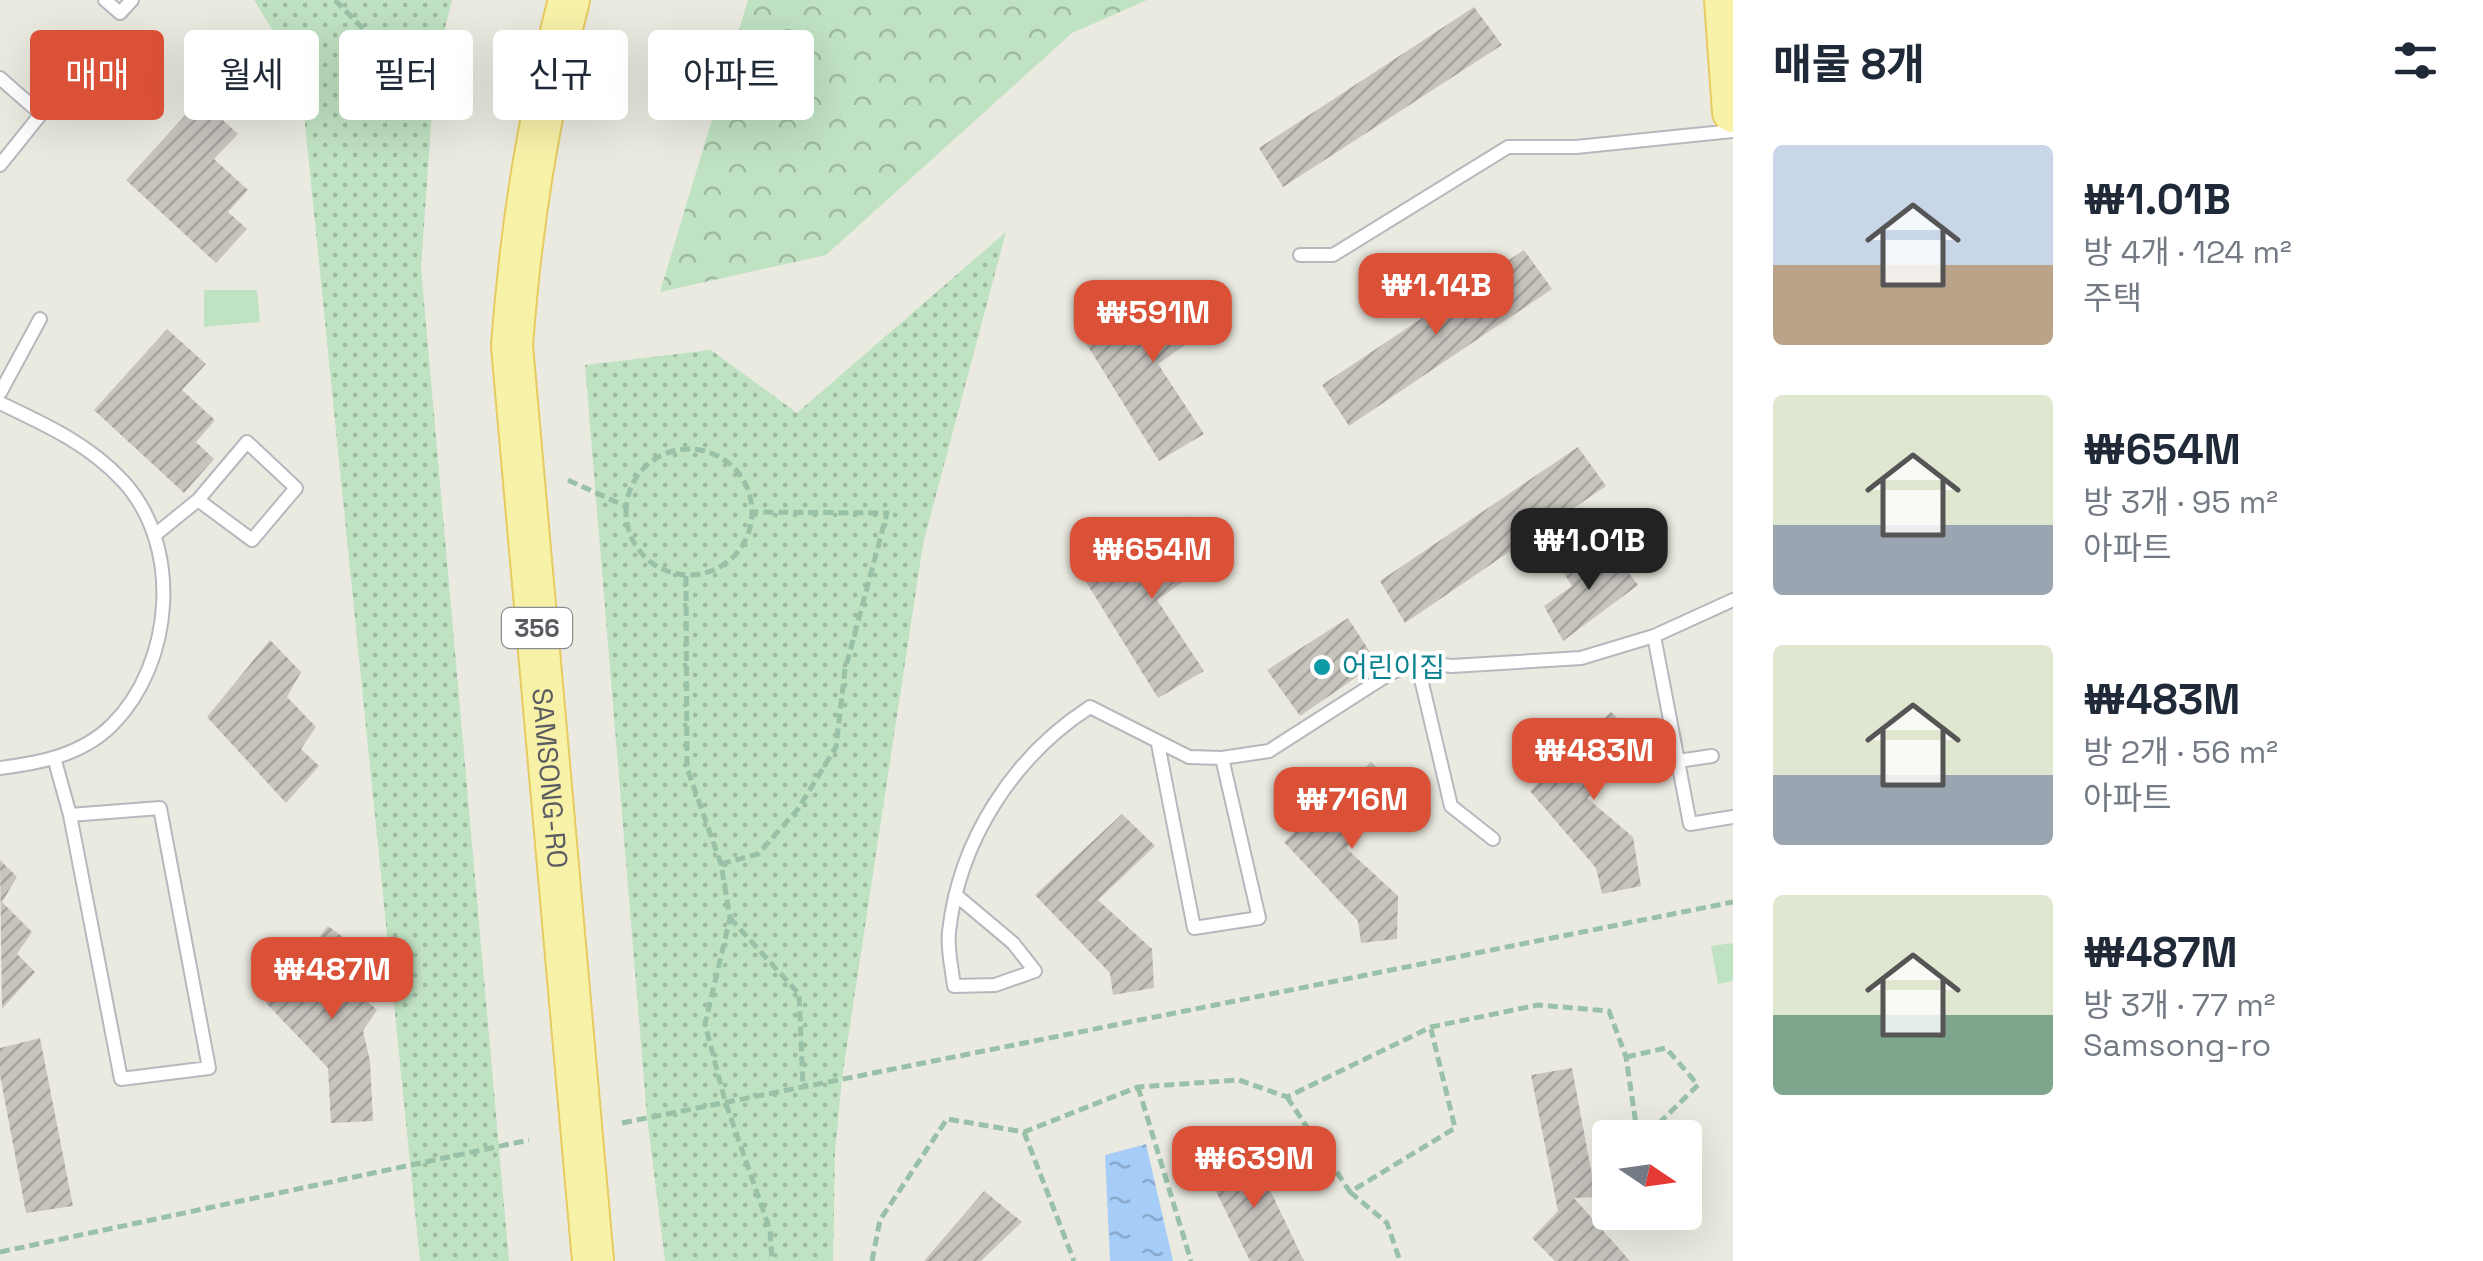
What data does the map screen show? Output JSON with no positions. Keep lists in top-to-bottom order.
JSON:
{
  "streets": {
    "main road": ["356", "SAMSONG-RO"]
  },
  "places": ["어린이집"],
  "north": "right",
  "page": {
    "heading": "매물 8개",
    "chip": [
      "매매",
      "월세",
      "필터",
      "신규",
      "아파트"
    ],
    "list": [
      {
        "name": "₩1.01B",
        "note": "방 4개 · 124 m² · 주택"
      },
      {
        "name": "₩654M",
        "note": "방 3개 · 95 m² · 아파트"
      },
      {
        "name": "₩483M",
        "note": "방 2개 · 56 m² · 아파트"
      },
      {
        "name": "₩487M",
        "note": "방 3개 · 77 m² · Samsong-ro"
      }
    ],
    "price": [
      "₩1.14B",
      "₩591M",
      "₩1.01B",
      "₩654M",
      "₩483M",
      "₩716M",
      "₩487M",
      "₩639M"
    ]
  }
}
